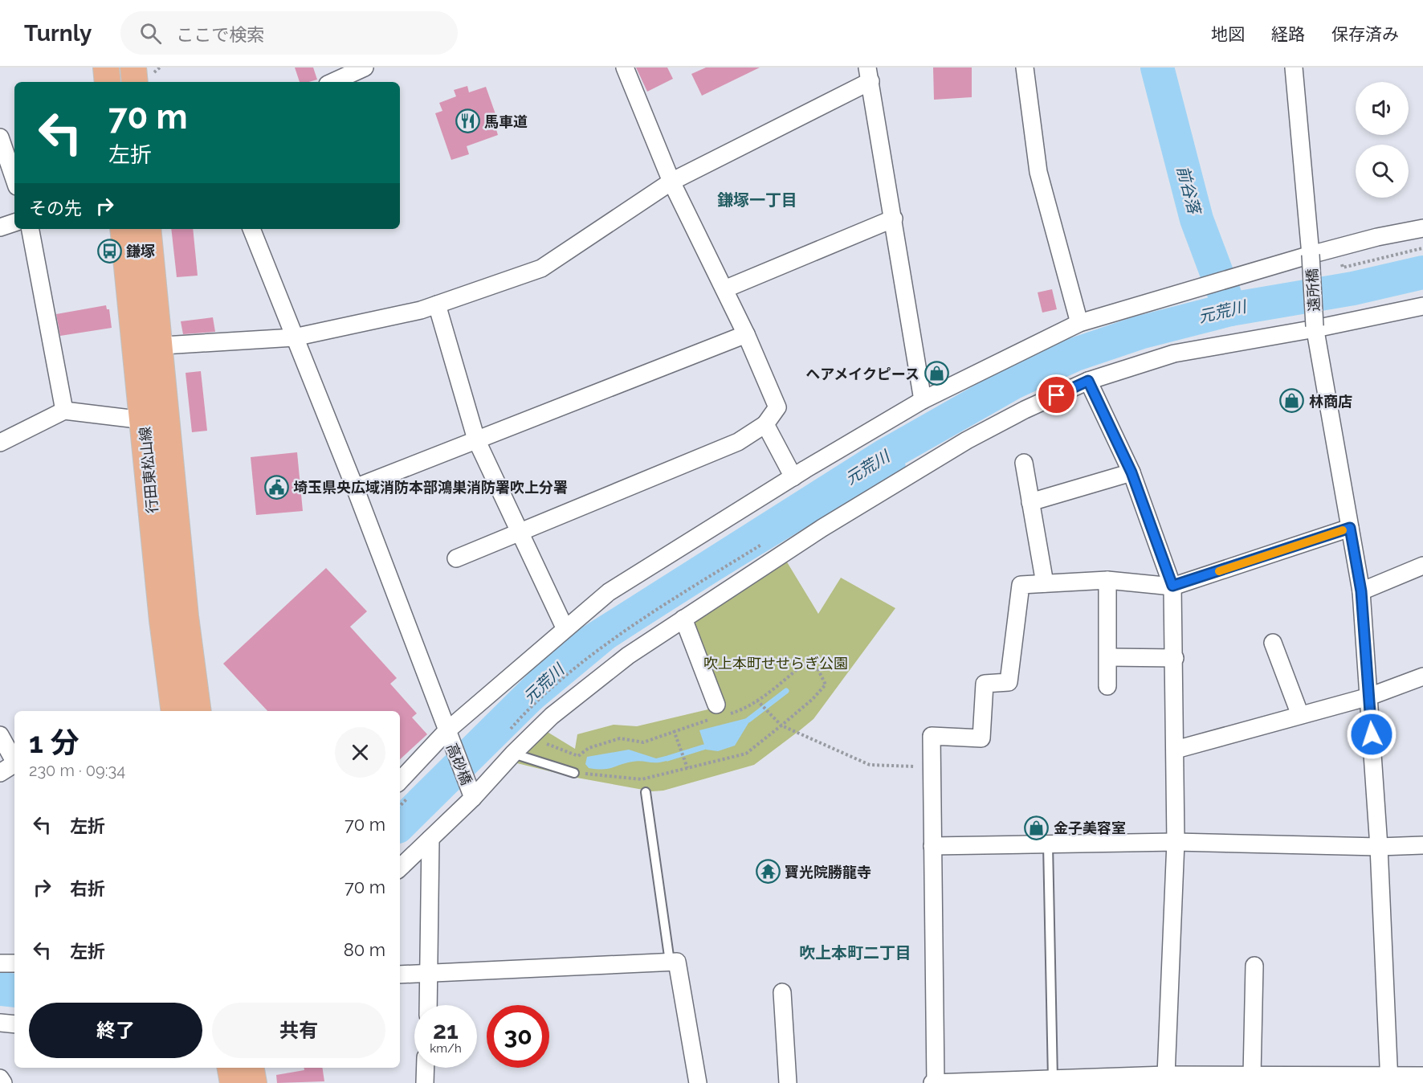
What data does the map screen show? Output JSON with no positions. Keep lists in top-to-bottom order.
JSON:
{
  "streets": {
    "main road": ["行田東松山線"],
    "street": ["遠所橋", "高砂橋"]
  },
  "districts": ["鎌塚一丁目", "吹上本町二丁目"],
  "water": ["前谷落", "元荒川"],
  "parks": ["吹上本町せせらぎ公園"],
  "places": {
    "restaurant": ["馬車道"],
    "bus stop": ["鎌塚"],
    "shop": ["ヘアメイクピース", "林商店", "金子美容室"],
    "public building": ["埼玉県央広域消防本部鴻巣消防署吹上分署"],
    "temple": ["寶光院勝龍寺"]
  },
  "page": {
    "header": "Turnly",
    "search": "ここで検索",
    "nav": ["地図", "経路", "保存済み"],
    "turn": ["70 m", "左折"],
    "then": "その先",
    "heading": ["1 分", "230 m · 09:34"],
    "list": [
      {
        "name": "左折",
        "value": "70 m"
      },
      {
        "name": "右折",
        "value": "70 m"
      },
      {
        "name": "左折",
        "value": "80 m"
      }
    ],
    "buttons": ["終了", "共有"],
    "speed": "21 km/h",
    "limit": "30"
  }
}
